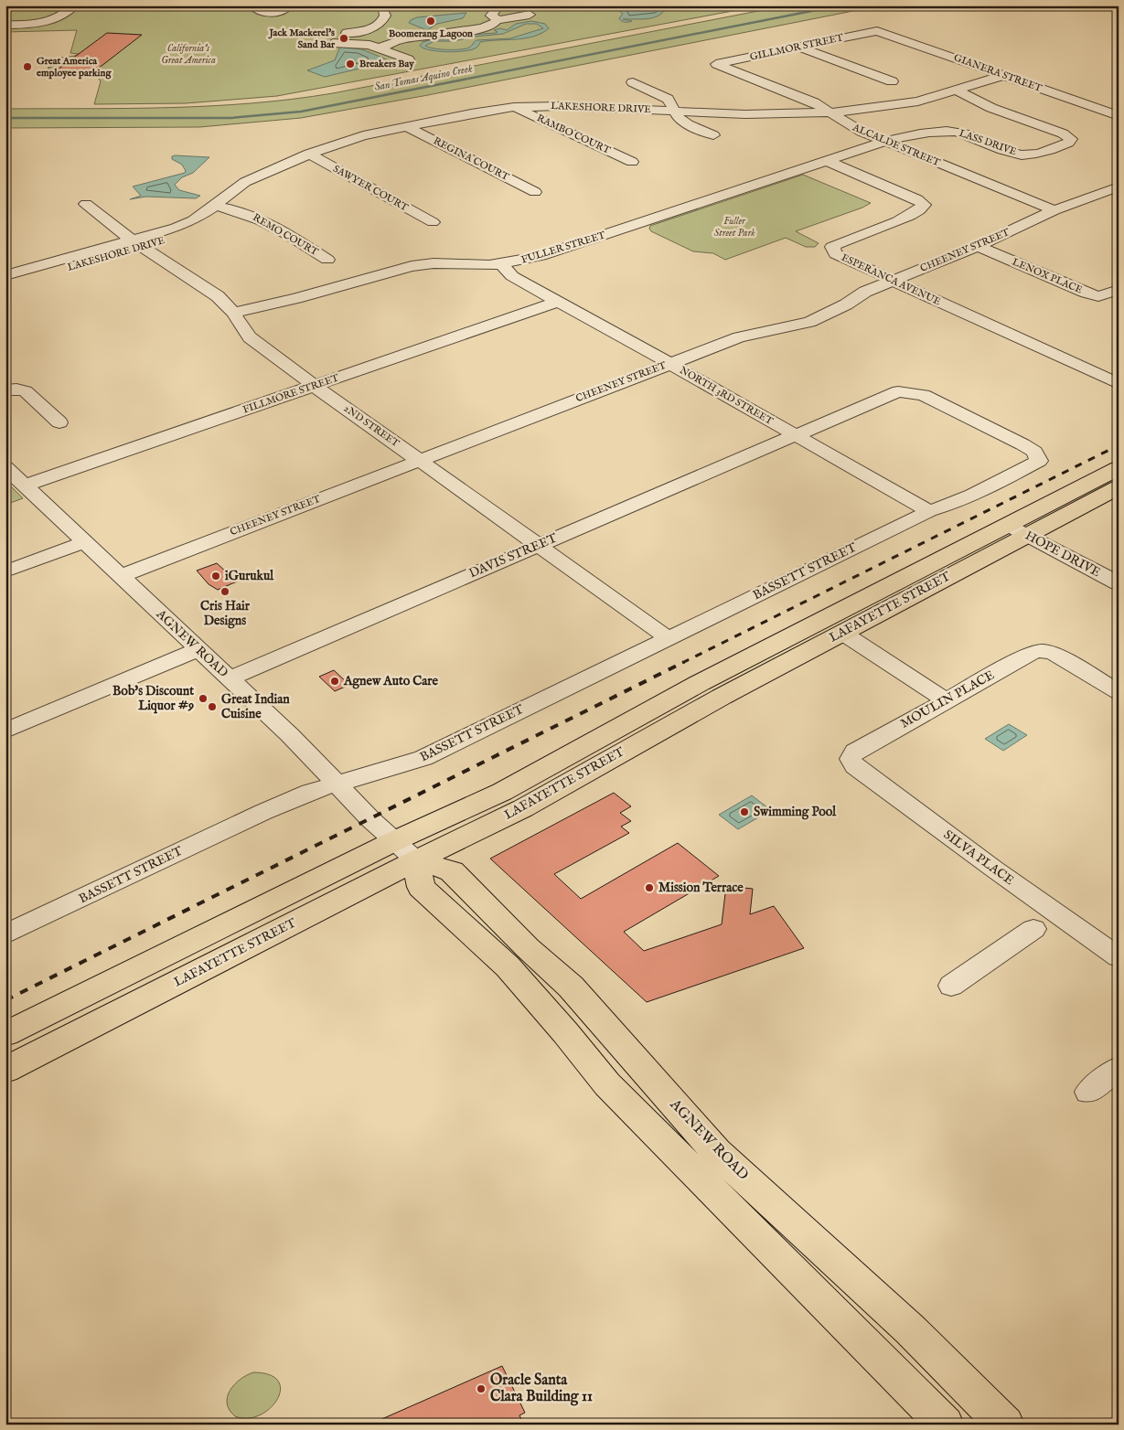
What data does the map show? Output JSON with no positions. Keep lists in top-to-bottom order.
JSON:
{
  "streets": {
    "main road": ["LAFAYETTE STREET", "AGNEW ROAD"],
    "street": [
      "GILLMOR STREET",
      "GIANERA STREET",
      "LAKESHORE DRIVE",
      "RAMBO COURT",
      "LASS DRIVE",
      "ALCALDE STREET",
      "REGINA COURT",
      "SAWYER COURT",
      "REMO COURT",
      "FULLER STREET",
      "CHEENEY STREET",
      "LENOX PLACE",
      "ESPERANCA AVENUE",
      "FILLMORE STREET",
      "NORTH 3RD STREET",
      "2ND STREET",
      "HOPE DRIVE",
      "DAVIS STREET",
      "BASSETT STREET",
      "MOULIN PLACE",
      "SILVA PLACE"
    ]
  },
  "crossings": [
    ["GILLMOR STREET", "GIANERA STREET"],
    ["GILLMOR STREET", "ALCALDE STREET"],
    ["GIANERA STREET", "LAKESHORE DRIVE"],
    ["LAKESHORE DRIVE", "RAMBO COURT"],
    ["LAKESHORE DRIVE", "LASS DRIVE"],
    ["LAKESHORE DRIVE", "ALCALDE STREET"],
    ["LAKESHORE DRIVE", "REGINA COURT"],
    ["LAKESHORE DRIVE", "SAWYER COURT"],
    ["LAKESHORE DRIVE", "REMO COURT"],
    ["LAKESHORE DRIVE", "2ND STREET"],
    ["LASS DRIVE", "ALCALDE STREET"],
    ["LASS DRIVE", "FULLER STREET"],
    ["ALCALDE STREET", "FULLER STREET"],
    ["ALCALDE STREET", "CHEENEY STREET"],
    ["FULLER STREET", "ESPERANCA AVENUE"],
    ["FULLER STREET", "NORTH 3RD STREET"],
    ["FULLER STREET", "2ND STREET"],
    ["CHEENEY STREET", "LENOX PLACE"],
    ["CHEENEY STREET", "ESPERANCA AVENUE"],
    ["CHEENEY STREET", "NORTH 3RD STREET"],
    ["CHEENEY STREET", "2ND STREET"],
    ["CHEENEY STREET", "AGNEW ROAD"],
    ["FILLMORE STREET", "NORTH 3RD STREET"],
    ["FILLMORE STREET", "2ND STREET"],
    ["FILLMORE STREET", "AGNEW ROAD"],
    ["NORTH 3RD STREET", "DAVIS STREET"],
    ["NORTH 3RD STREET", "BASSETT STREET"],
    ["2ND STREET", "DAVIS STREET"],
    ["2ND STREET", "BASSETT STREET"],
    ["HOPE DRIVE", "LAFAYETTE STREET"],
    ["DAVIS STREET", "BASSETT STREET"],
    ["DAVIS STREET", "AGNEW ROAD"],
    ["BASSETT STREET", "AGNEW ROAD"],
    ["LAFAYETTE STREET", "AGNEW ROAD"],
    ["MOULIN PLACE", "SILVA PLACE"]
  ],
  "water": ["San Tomas Aquino Creek"],
  "parks": ["California's Great America", "Fuller Street Park"],
  "places": [
    "Boomerang Lagoon",
    "Jack Mackerel's Sand Bar",
    "Breakers Bay",
    "Great America employee parking",
    "iGurukul",
    "Cris Hair Designs",
    "Agnew Auto Care",
    "Bob's Discount Liquor #9",
    "Great Indian Cuisine",
    "Swimming Pool",
    "Mission Terrace",
    "Oracle Santa Clara Building 11"
  ]
}
